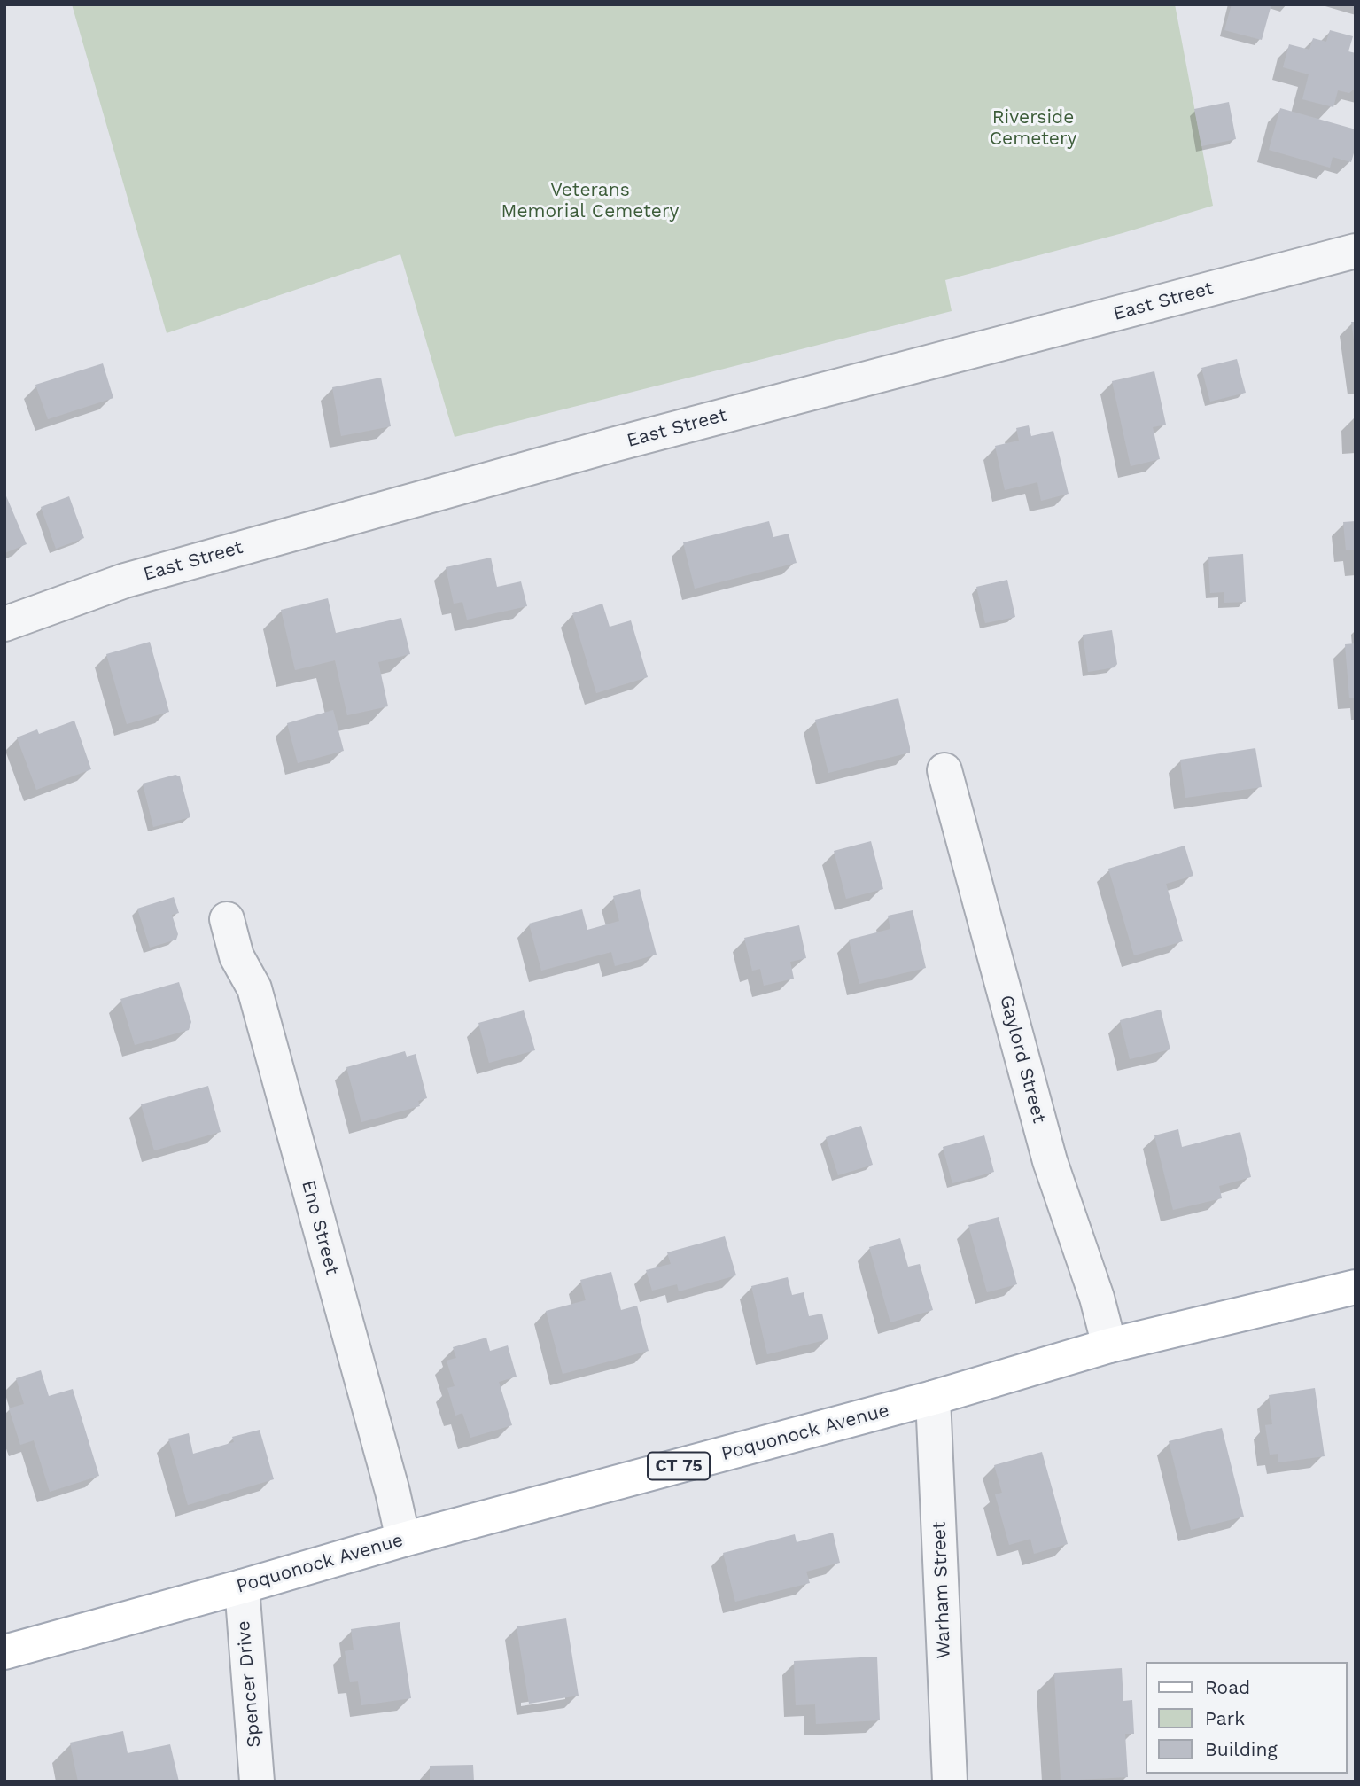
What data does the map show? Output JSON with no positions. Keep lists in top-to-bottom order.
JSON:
{
  "streets": {
    "main road": ["Poquonock Avenue", "CT 75"],
    "street": [
      "East Street",
      "Gaylord Street",
      "Eno Street",
      "Warham Street",
      "Spencer Drive"
    ]
  },
  "crossings": [
    ["Gaylord Street", "Poquonock Avenue"],
    ["Eno Street", "Poquonock Avenue"],
    ["Poquonock Avenue", "Warham Street"],
    ["Poquonock Avenue", "Spencer Drive"]
  ],
  "parks": ["Riverside Cemetery", "Veterans Memorial Cemetery"],
  "legend": ["Road", "Park", "Building"]
}
